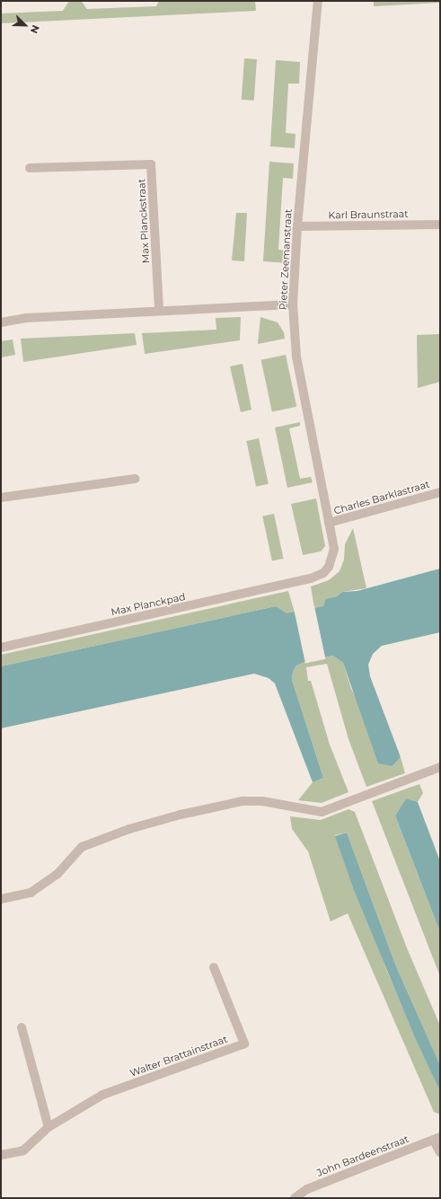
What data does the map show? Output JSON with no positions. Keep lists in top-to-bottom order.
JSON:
{
  "streets": {
    "street": [
      "Karl Braunstraat",
      "Max Planckstraat",
      "Pieter Zeemanstraat",
      "Charles Barklastraat",
      "Max Planckpad",
      "Walter Brattainstraat",
      "John Bardeenstraat"
    ]
  },
  "crossings": [
    ["Karl Braunstraat", "Pieter Zeemanstraat"],
    ["Pieter Zeemanstraat", "Charles Barklastraat"],
    ["Pieter Zeemanstraat", "Max Planckpad"]
  ],
  "north": "bottom right"
}
